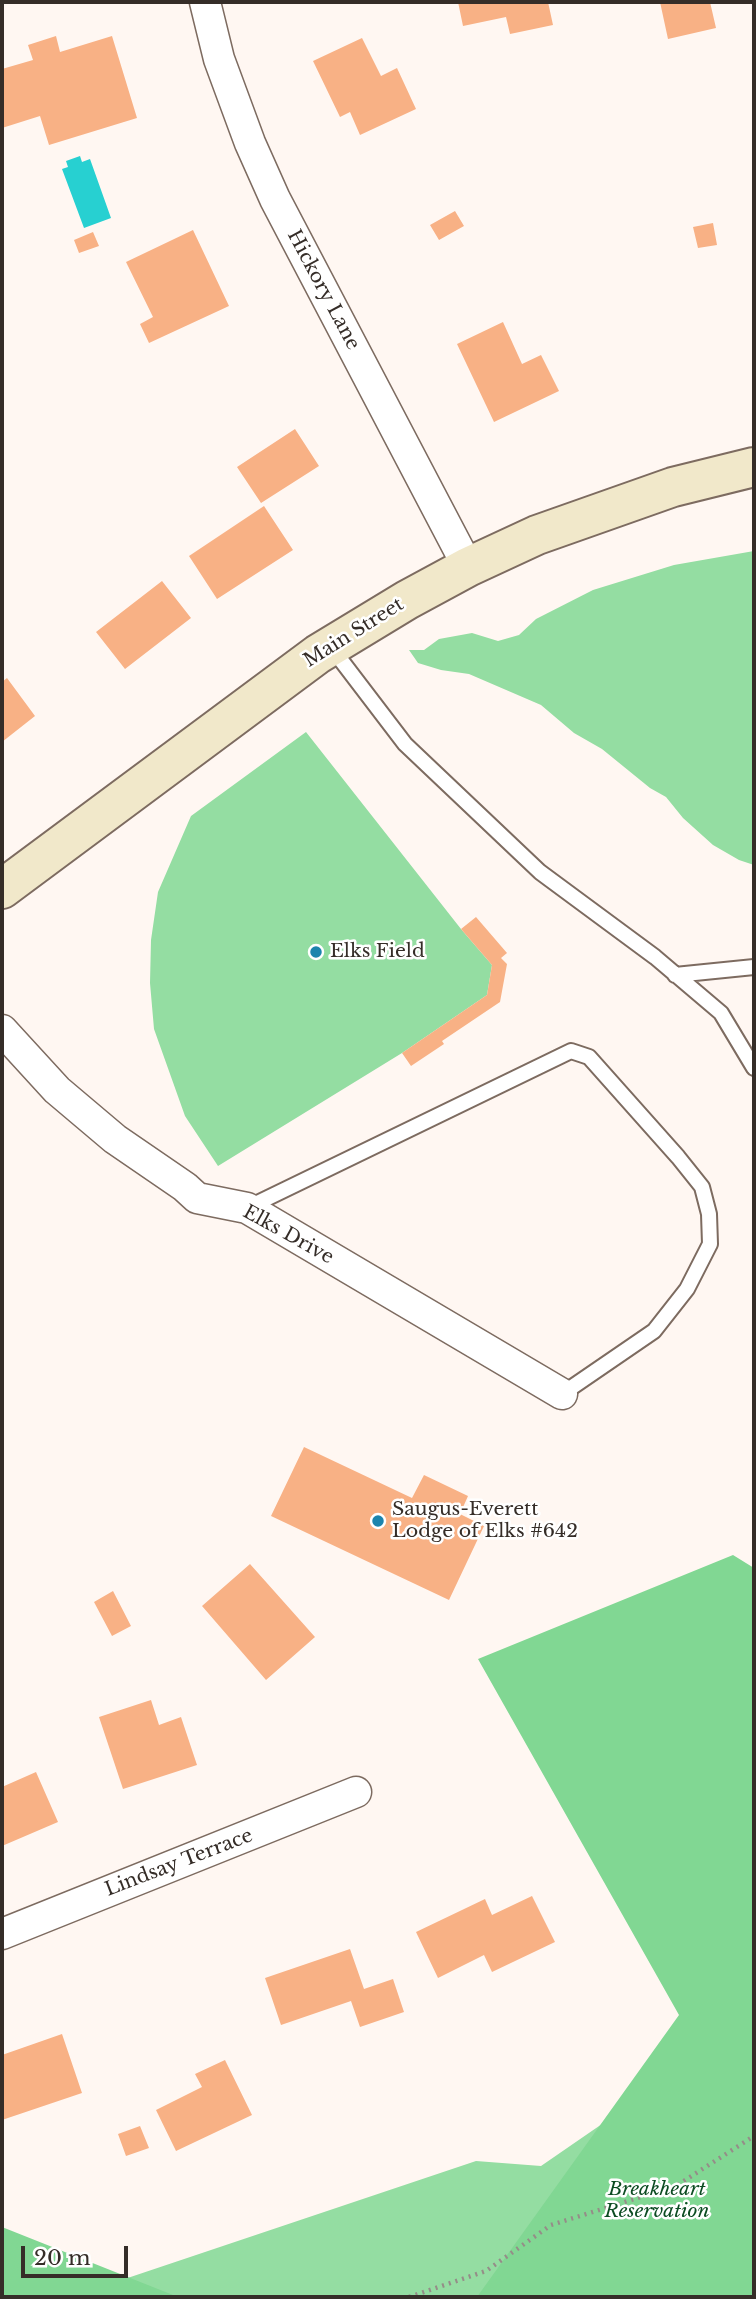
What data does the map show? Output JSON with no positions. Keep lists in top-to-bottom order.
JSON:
{
  "streets": {
    "main road": ["Main Street"],
    "street": ["Hickory Lane", "Elks Drive", "Lindsay Terrace"]
  },
  "crossings": [
    ["Hickory Lane", "Main Street"]
  ],
  "parks": ["Breakheart Reservation"],
  "places": ["Elks Field", "Saugus-Everett Lodge of Elks #642"],
  "scale_bar": "20 m"
}
